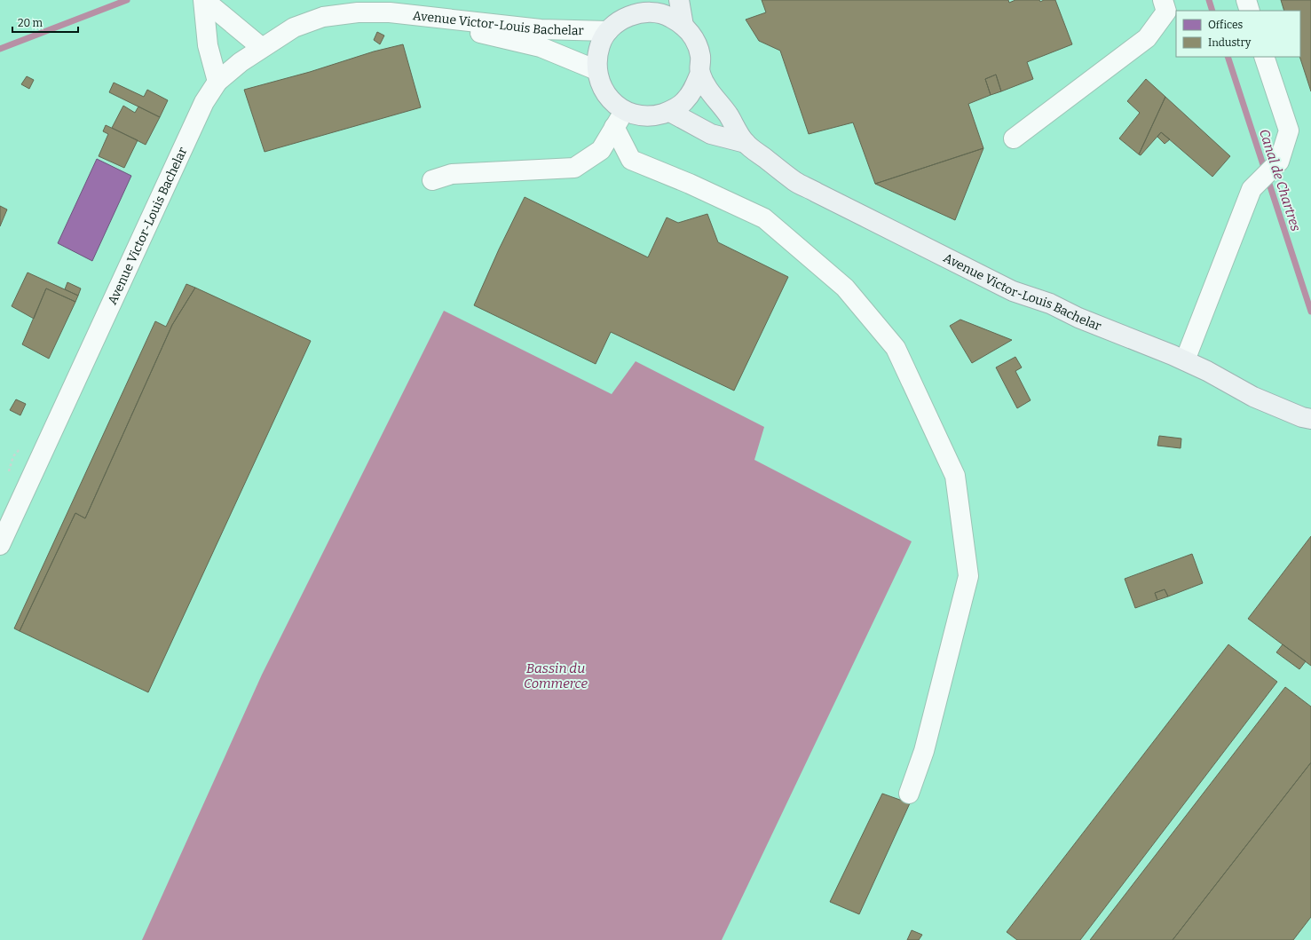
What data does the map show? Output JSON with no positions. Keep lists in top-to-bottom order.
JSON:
{
  "streets": {
    "main road": ["Avenue Victor-Louis Bachelar"]
  },
  "water": ["Canal de Chartres", "Bassin du Commerce"],
  "legend": ["Offices", "Industry"],
  "scale_bar": "20 m"
}
